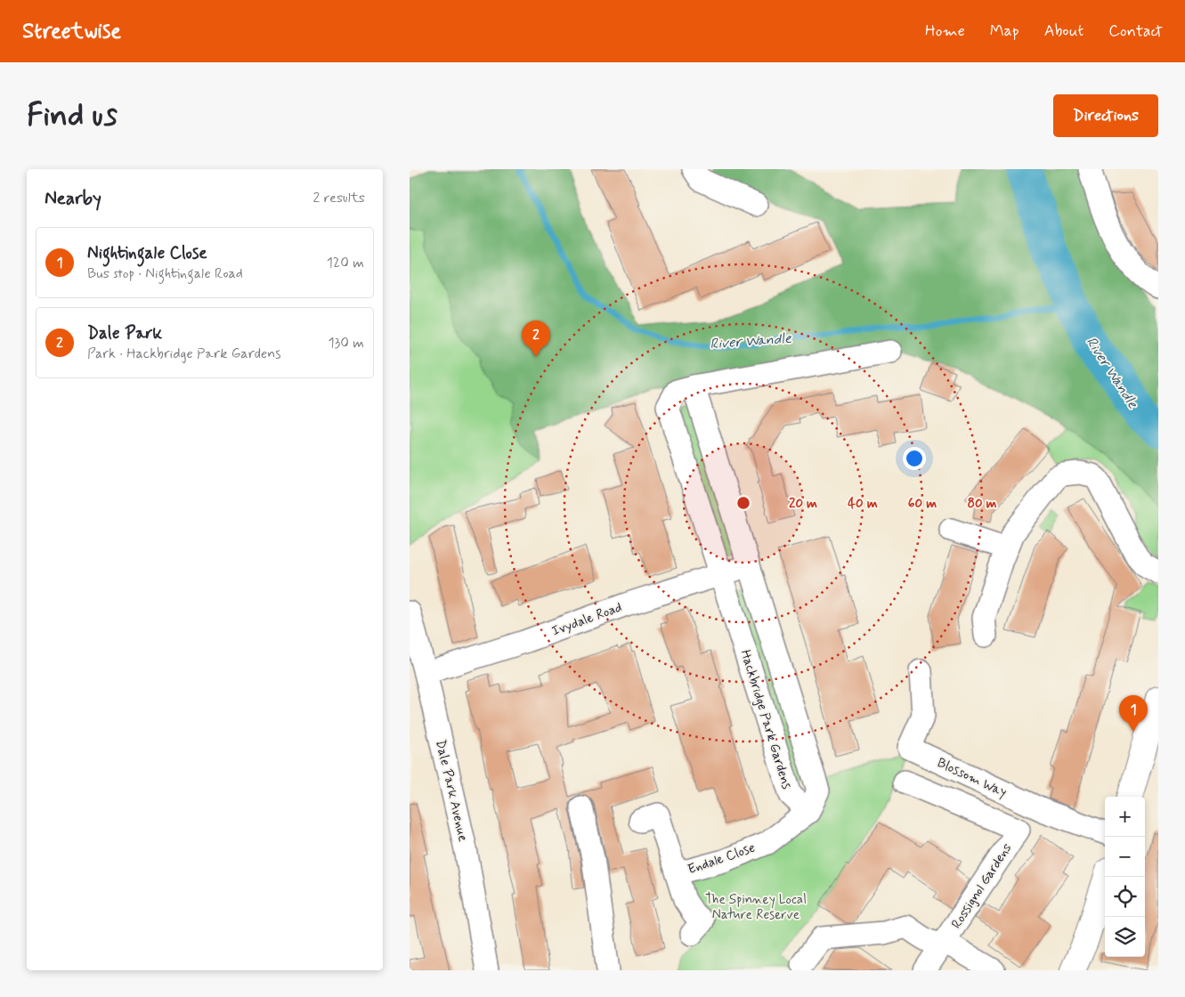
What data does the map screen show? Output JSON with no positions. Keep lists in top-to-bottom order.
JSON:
{
  "streets": {
    "street": [
      "Ivydale Road",
      "Hackbridge Park Gardens",
      "Blossom Way",
      "Dale Park Avenue",
      "Endale Close",
      "Rossignol Gardens"
    ]
  },
  "crossings": [
    ["Ivydale Road", "Hackbridge Park Gardens"],
    ["Ivydale Road", "Dale Park Avenue"],
    ["Hackbridge Park Gardens", "Endale Close"]
  ],
  "water": ["River Wandle"],
  "parks": ["The Spinney Local Nature Reserve"],
  "page": {
    "header": "Streetwise",
    "nav": [
      "Home",
      "Map",
      "About",
      "Contact"
    ],
    "buttons": "Directions",
    "title": "Find us",
    "heading": ["Nearby", "2 results"],
    "list": [
      {
        "mark": "1",
        "name": "Nightingale Close",
        "note": "Bus stop · Nightingale Road",
        "value": "120 m"
      },
      {
        "mark": "2",
        "name": "Dale Park",
        "note": "Park · Hackbridge Park Gardens",
        "value": "130 m"
      }
    ],
    "pins": ["2", "1"],
    "map_buttons": ["+", "−"]
  },
  "rings": [
    "20 m",
    "40 m",
    "60 m",
    "80 m"
  ]
}
